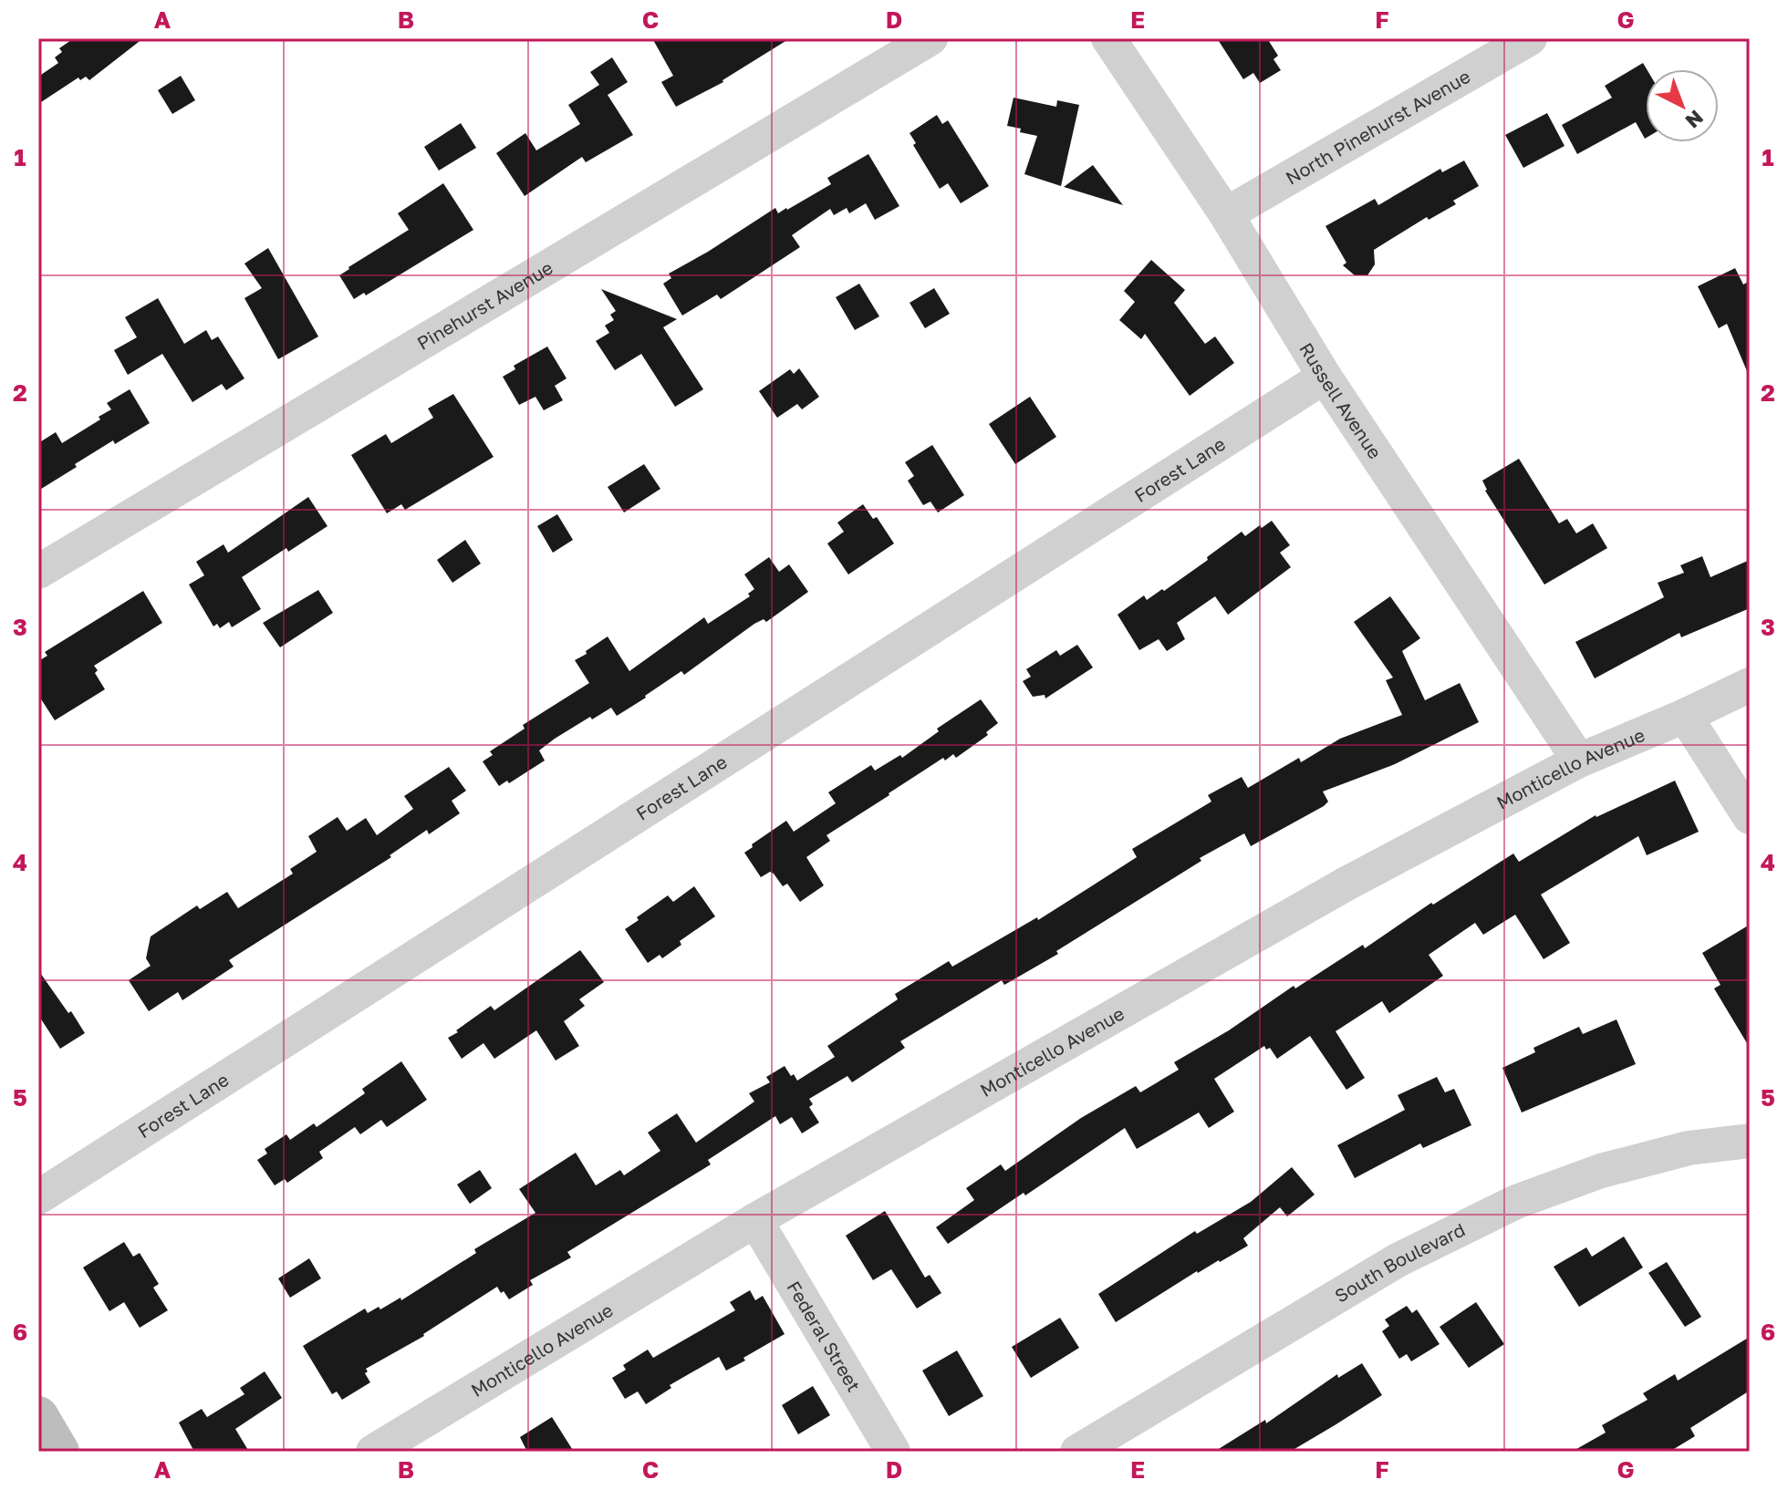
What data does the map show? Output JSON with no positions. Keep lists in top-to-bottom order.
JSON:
{
  "streets": {
    "street": [
      "North Pinehurst Avenue",
      "Pinehurst Avenue",
      "Russell Avenue",
      "Forest Lane",
      "Monticello Avenue",
      "South Boulevard",
      "Federal Street"
    ]
  },
  "crossings": [
    ["North Pinehurst Avenue", "Russell Avenue"],
    ["Russell Avenue", "Forest Lane"],
    ["Russell Avenue", "Monticello Avenue"],
    ["Monticello Avenue", "Federal Street"]
  ],
  "north": "bottom right",
  "grid": {
    "columns": [
      "A",
      "B",
      "C",
      "D",
      "E",
      "F",
      "G"
    ],
    "rows": [
      "1",
      "2",
      "3",
      "4",
      "5",
      "6"
    ]
  }
}
